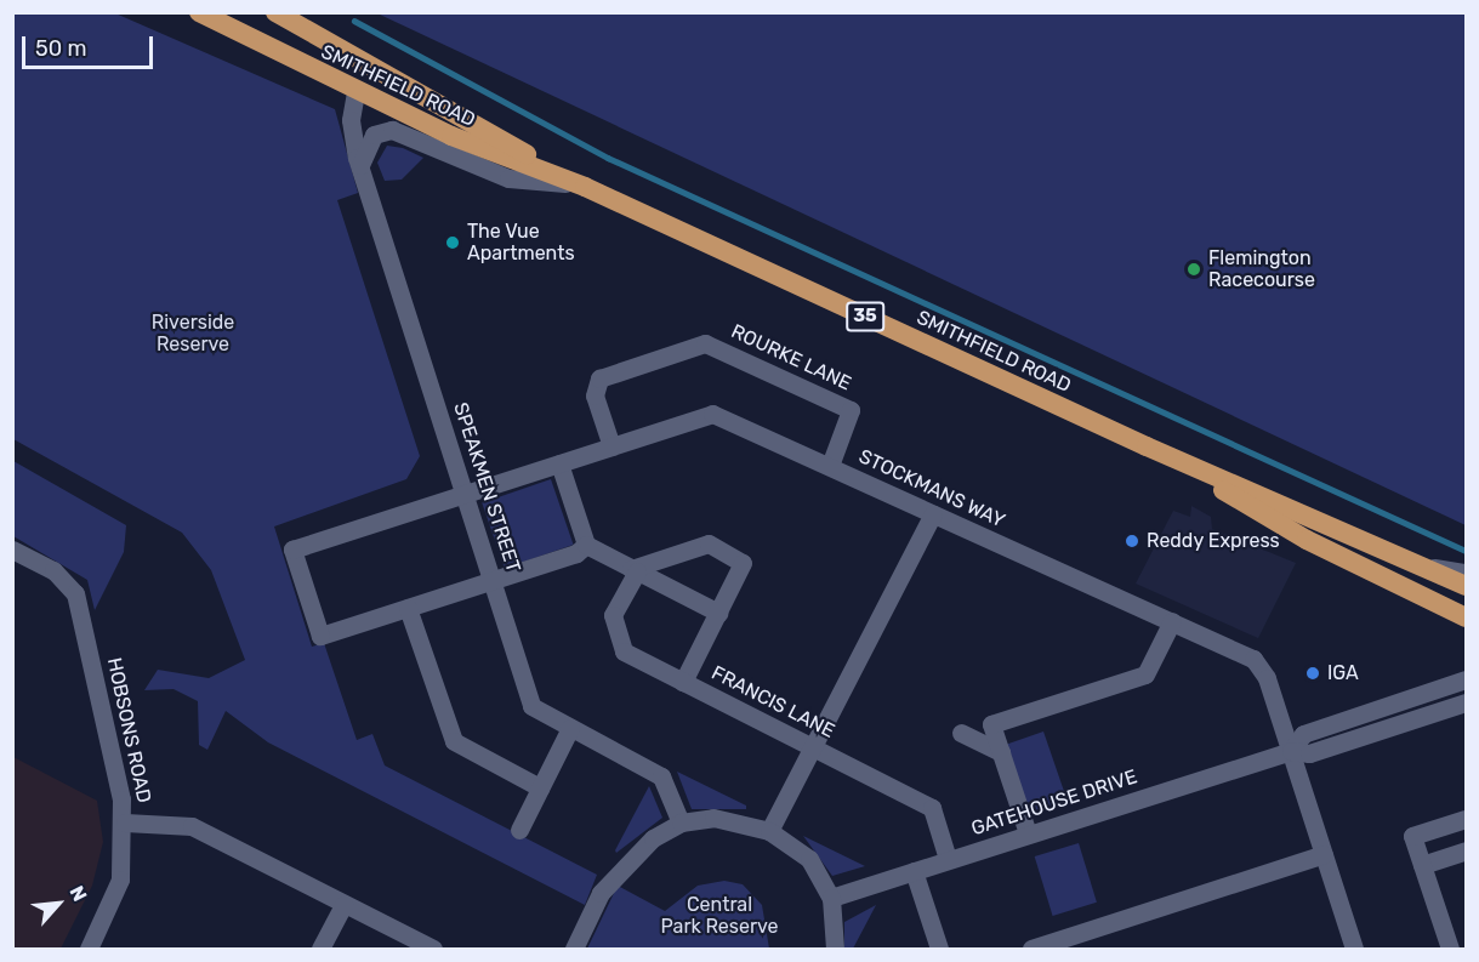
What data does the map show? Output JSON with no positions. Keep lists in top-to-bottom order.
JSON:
{
  "streets": {
    "highway": ["SMITHFIELD ROAD", "35"],
    "street": [
      "ROURKE LANE",
      "SPEAKMEN STREET",
      "STOCKMANS WAY",
      "FRANCIS LANE",
      "HOBSONS ROAD",
      "GATEHOUSE DRIVE"
    ]
  },
  "crossings": [
    ["SMITHFIELD ROAD", "SPEAKMEN STREET"],
    ["ROURKE LANE", "STOCKMANS WAY"],
    ["SPEAKMEN STREET", "STOCKMANS WAY"],
    ["STOCKMANS WAY", "GATEHOUSE DRIVE"],
    ["FRANCIS LANE", "GATEHOUSE DRIVE"]
  ],
  "parks": ["Riverside Reserve", "Central Park Reserve"],
  "places": [
    "The Vue Apartments",
    "Flemington Racecourse",
    "Reddy Express",
    "IGA"
  ],
  "scale_bar": "50 m",
  "north": "top right"
}
